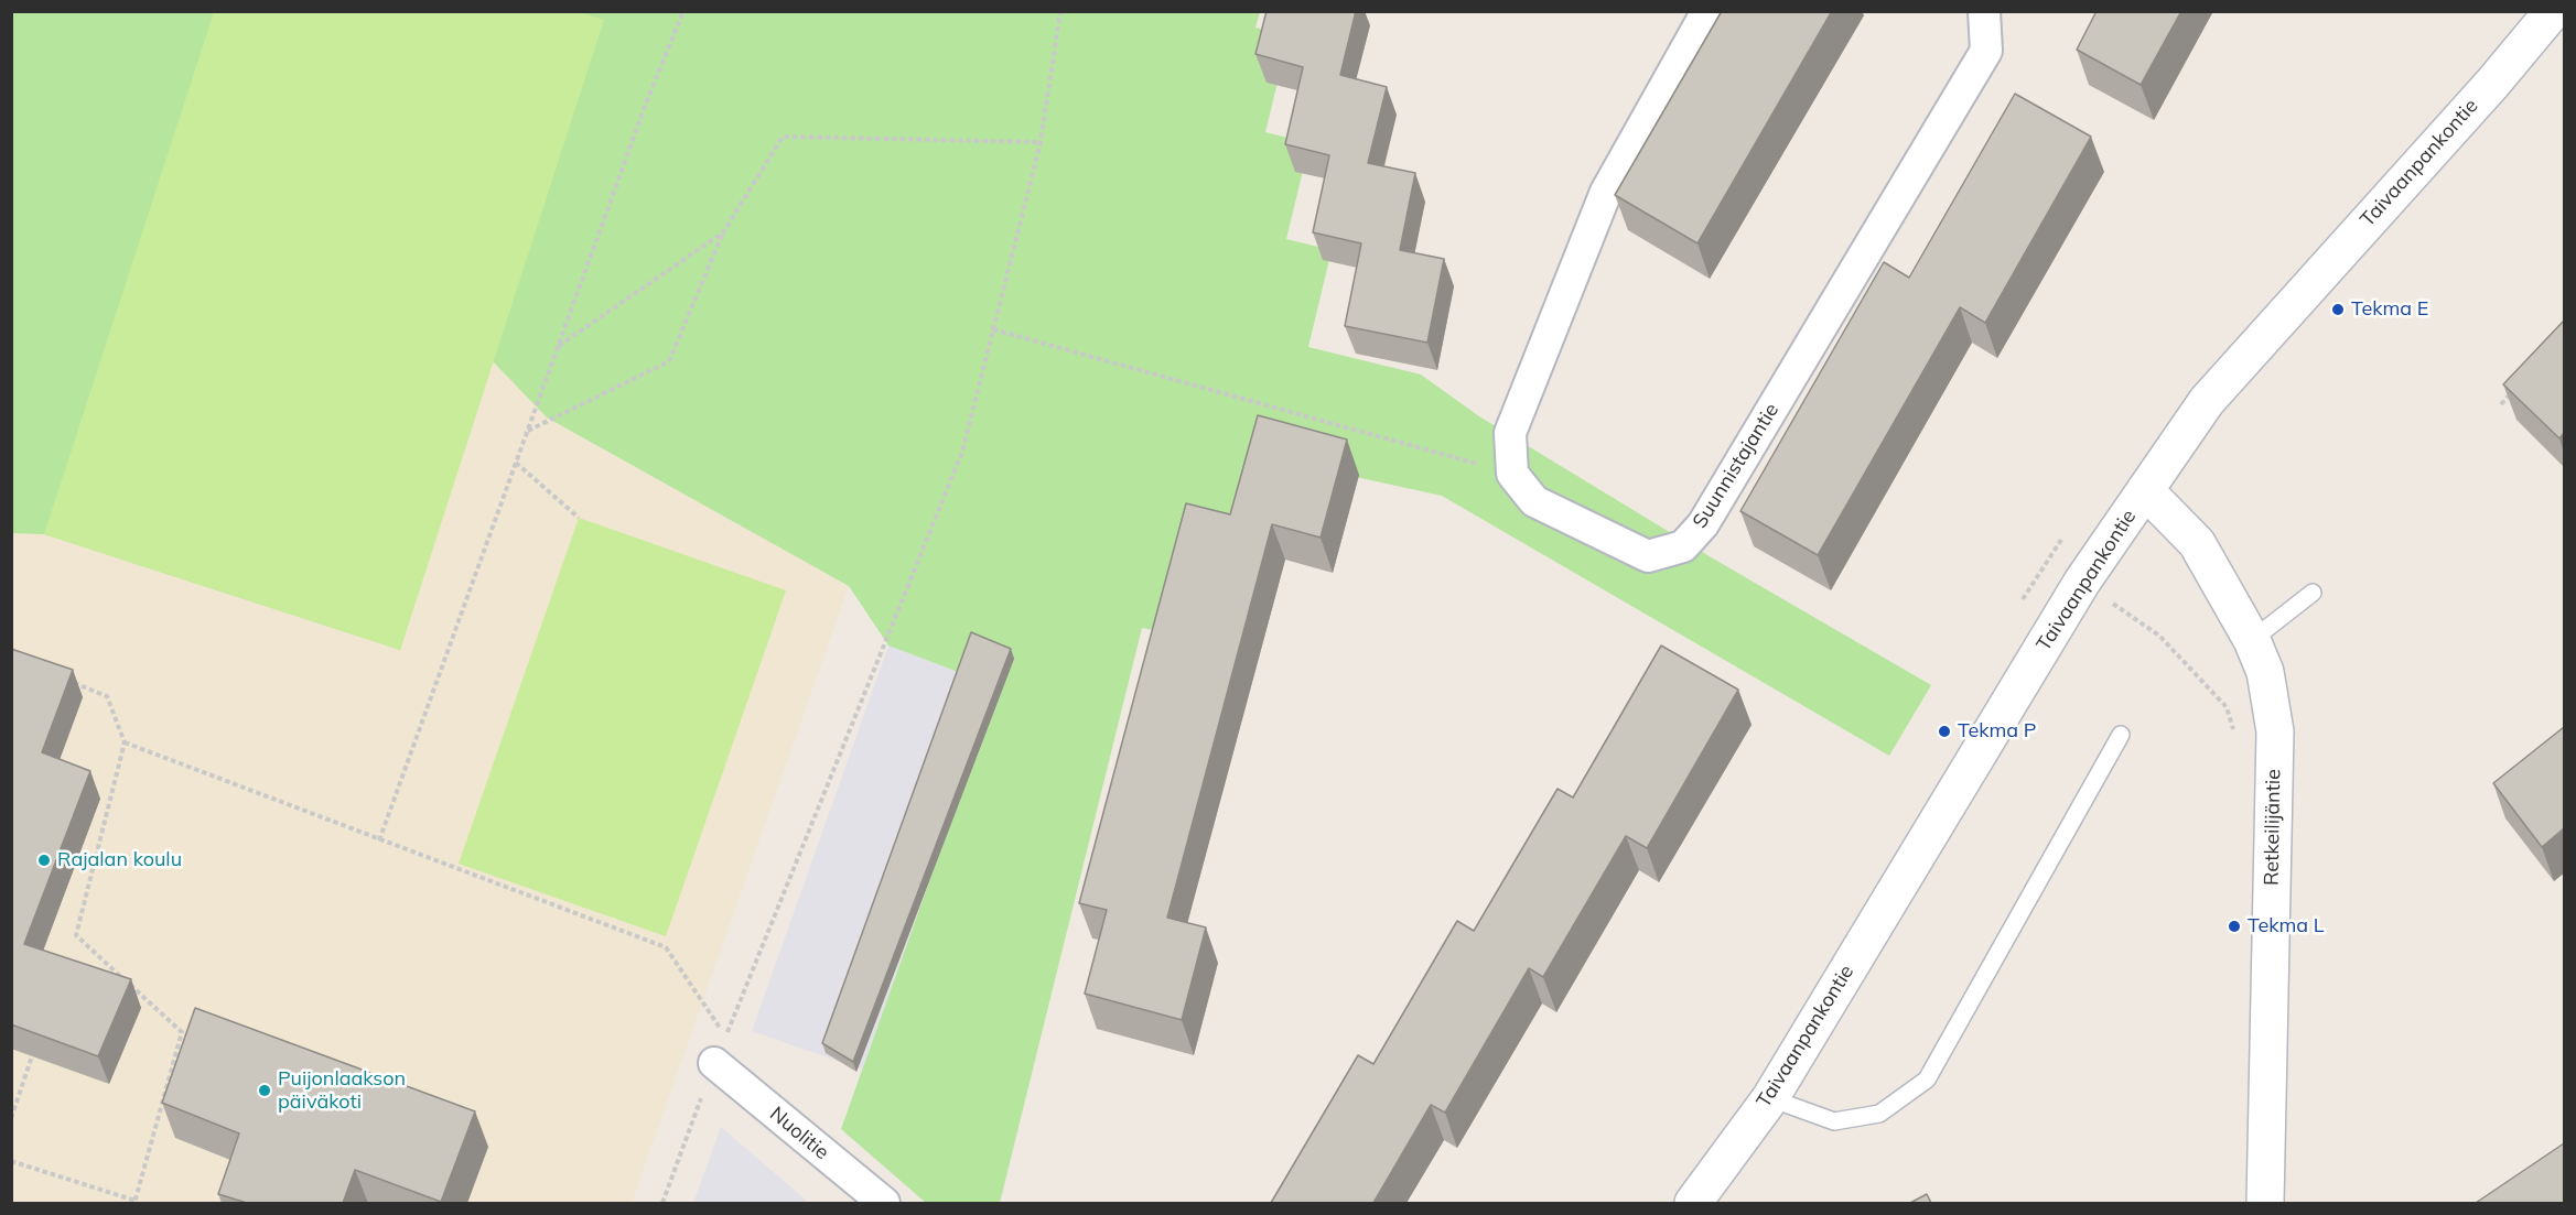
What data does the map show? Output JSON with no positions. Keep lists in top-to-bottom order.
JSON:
{
  "streets": {
    "street": [
      "Taivaanpankontie",
      "Suunnistajantie",
      "Retkeilijäntie",
      "Nuolitie"
    ]
  },
  "crossings": [
    ["Taivaanpankontie", "Retkeilijäntie"]
  ],
  "places": [
    "Tekma E",
    "Tekma P",
    "Rajalan koulu",
    "Tekma L",
    "Puijonlaakson päiväkoti"
  ]
}
